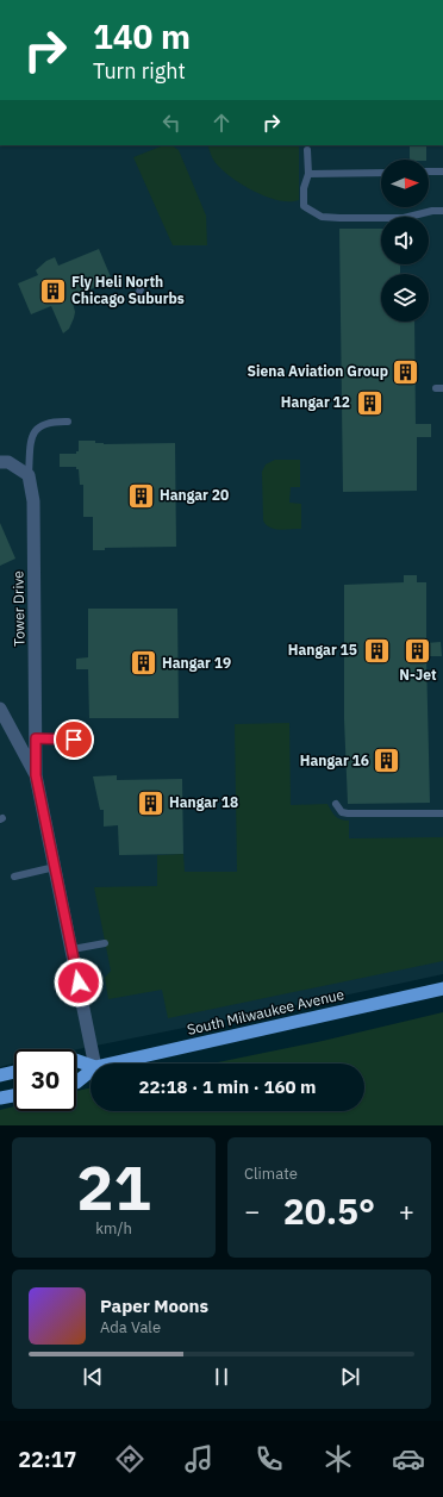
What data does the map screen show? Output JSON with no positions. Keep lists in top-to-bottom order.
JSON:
{
  "streets": {
    "main road": ["South Milwaukee Avenue"],
    "street": ["Tower Drive"]
  },
  "places": {
    "building": [
      "Fly Heli North Chicago Suburbs",
      "Siena Aviation Group",
      "Hangar 12",
      "Hangar 20",
      "Hangar 15",
      "N-Jet",
      "Hangar 19",
      "Hangar 16",
      "Hangar 18"
    ]
  },
  "north": "right",
  "page": {
    "turn": ["140 m", "Turn right"],
    "limit": "30",
    "trip": "22:18 · 1 min · 160 m",
    "tile": [
      ["21", "km/h"],
      "Climate"
    ],
    "heat": ["−", "20.5°", "+"],
    "song": ["Paper Moons", "Ada Vale"],
    "tabs": "22:17"
  }
}
